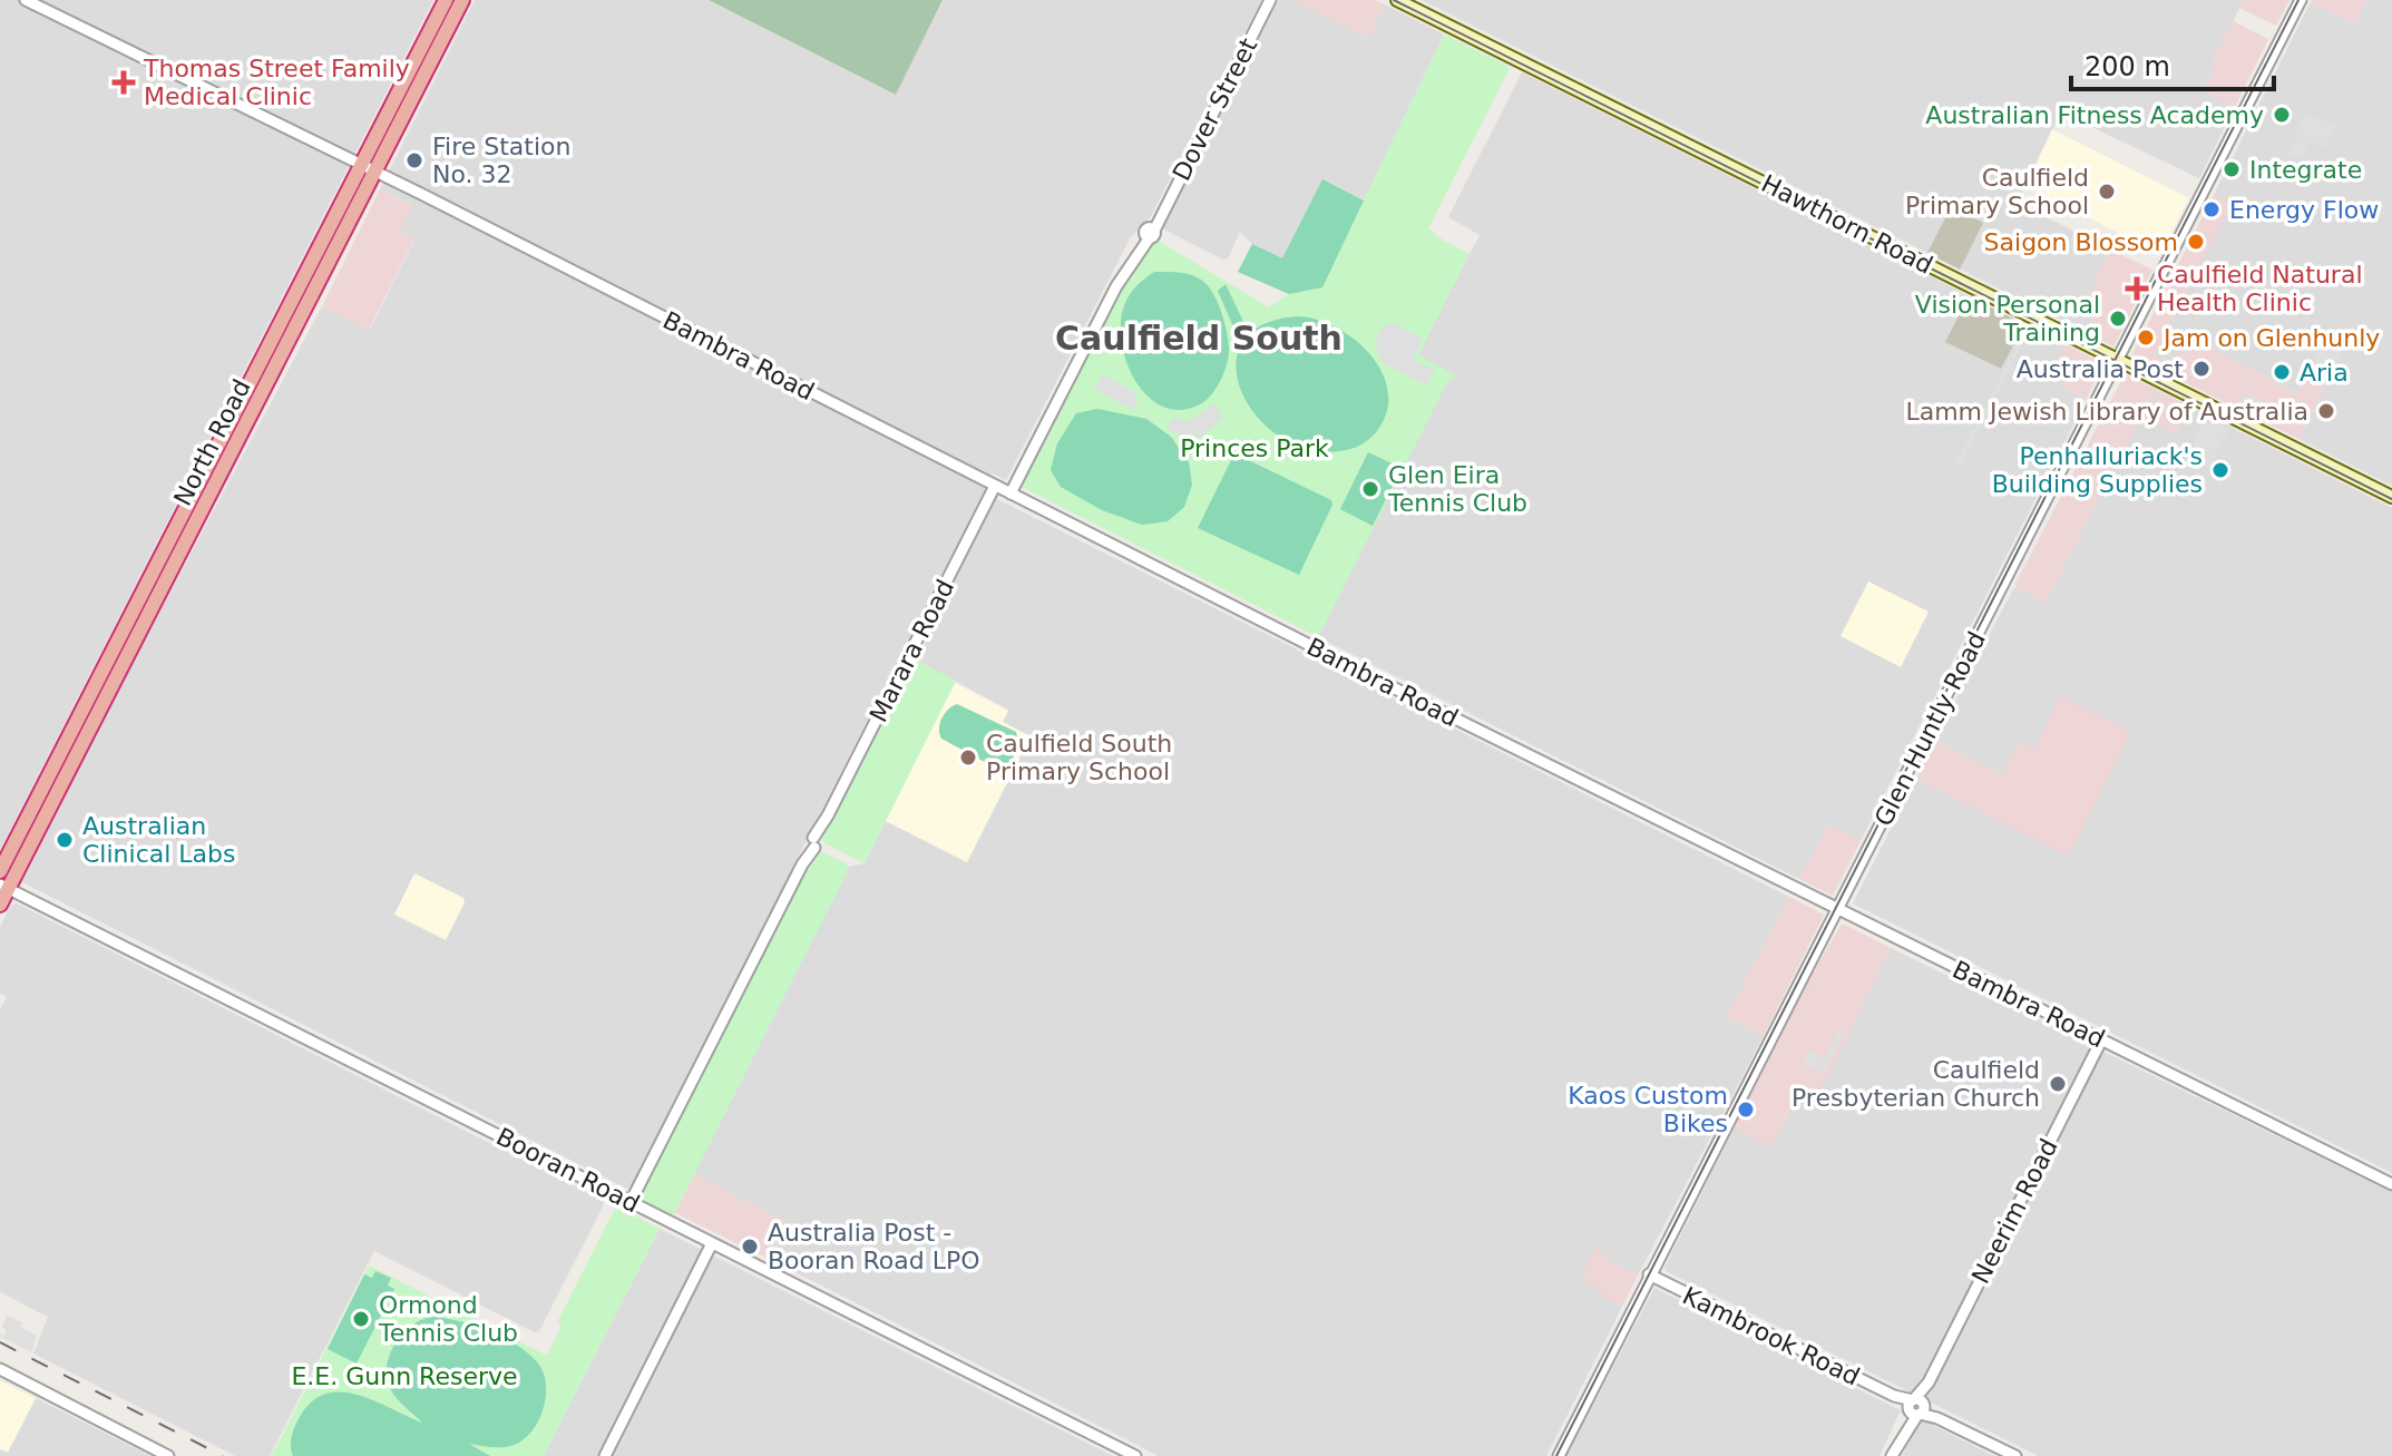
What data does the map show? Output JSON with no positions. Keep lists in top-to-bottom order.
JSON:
{
  "streets": {
    "highway": ["North Road"],
    "main road": ["Hawthorn Road"],
    "street": [
      "Dover Street",
      "Bambra Road",
      "Marara Road",
      "Glen Huntly Road",
      "Booran Road",
      "Neerim Road",
      "Kambrook Road"
    ]
  },
  "crossings": [
    ["Dover Street", "Bambra Road"],
    ["Hawthorn Road", "Glen Huntly Road"],
    ["Bambra Road", "North Road"],
    ["Bambra Road", "Marara Road"],
    ["Bambra Road", "Glen Huntly Road"],
    ["Bambra Road", "Neerim Road"],
    ["North Road", "Booran Road"],
    ["Marara Road", "Booran Road"],
    ["Glen Huntly Road", "Kambrook Road"],
    ["Neerim Road", "Kambrook Road"]
  ],
  "districts": ["Caulfield South"],
  "parks": ["Princes Park", "E.E. Gunn Reserve"],
  "places": {
    "health": ["Thomas Street Family Medical Clinic", "Caulfield Natural Health Clinic"],
    "other": [
      "Australian Fitness Academy",
      "Fire Station No. 32",
      "Integrate",
      "Caulfield Primary School",
      "Energy Flow",
      "Saigon Blossom",
      "Vision Personal Training",
      "Jam on Glenhunly",
      "Australia Post",
      "Aria",
      "Lamm Jewish Library of Australia",
      "Penhalluriack's Building Supplies",
      "Glen Eira Tennis Club",
      "Caulfield South Primary School",
      "Australian Clinical Labs",
      "Caulfield Presbyterian Church",
      "Kaos Custom Bikes",
      "Australia Post - Booran Road LPO",
      "Ormond Tennis Club"
    ]
  },
  "scale_bar": "200 m"
}
